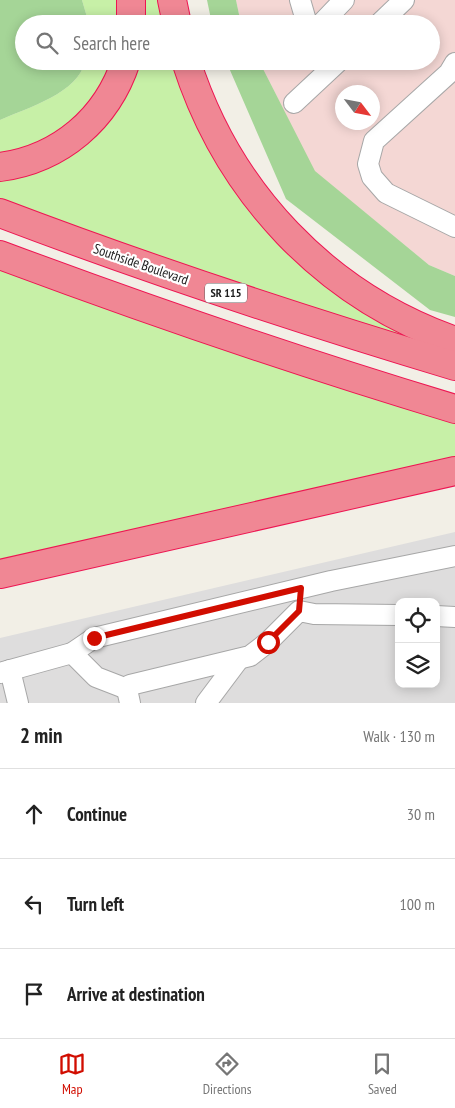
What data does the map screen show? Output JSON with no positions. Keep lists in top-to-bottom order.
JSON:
{
  "streets": {
    "highway": ["Southside Boulevard", "SR 115"]
  },
  "north": "bottom right",
  "page": {
    "search": "Search here",
    "heading": ["2 min", "Walk · 130 m"],
    "list": [
      ["Continue", "30 m"],
      ["Turn left", "100 m"],
      "Arrive at destination"
    ],
    "nav": ["Map", "Directions", "Saved"]
  }
}
